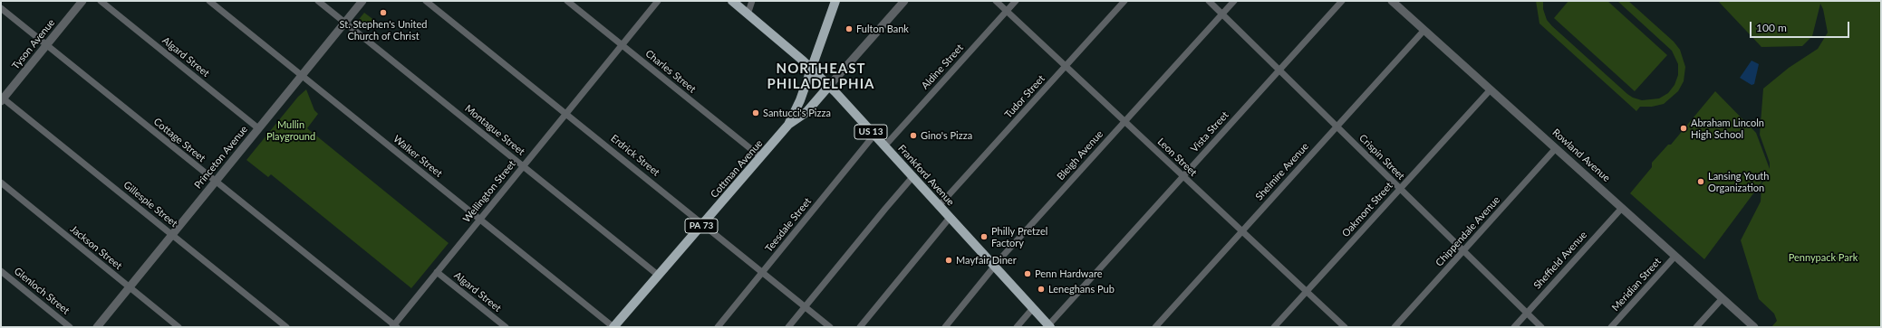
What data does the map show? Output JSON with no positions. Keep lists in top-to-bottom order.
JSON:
{
  "streets": {
    "main road": [
      "US 13",
      "Cottman Avenue",
      "Frankford Avenue",
      "PA 73"
    ],
    "street": [
      "Tyson Avenue",
      "Algard Street",
      "Aldine Street",
      "Charles Street",
      "Tudor Street",
      "Montague Street",
      "Vista Street",
      "Cottage Street",
      "Erdrick Street",
      "Bleigh Avenue",
      "Rowland Avenue",
      "Walker Street",
      "Princeton Avenue",
      "Leon Street",
      "Crispin Street",
      "Shelmire Avenue",
      "Wellington Street",
      "Gillespie Street",
      "Oakmont Street",
      "Teesdale Street",
      "Chippendale Avenue",
      "Jackson Street",
      "Sheffield Avenue",
      "Meridian Street",
      "Glenloch Street"
    ]
  },
  "crossings": [
    ["Tyson Avenue", "Cottage Street"],
    ["Tyson Avenue", "Gillespie Street"],
    ["Algard Street", "Princeton Avenue"],
    ["Algard Street", "Wellington Street"],
    ["Aldine Street", "Leon Street"],
    ["Aldine Street", "Frankford Avenue"],
    ["Charles Street", "Cottman Avenue"],
    ["Charles Street", "Wellington Street"],
    ["Tudor Street", "Leon Street"],
    ["Tudor Street", "Frankford Avenue"],
    ["Montague Street", "Princeton Avenue"],
    ["Montague Street", "Cottman Avenue"],
    ["Montague Street", "Wellington Street"],
    ["Vista Street", "Leon Street"],
    ["Vista Street", "Crispin Street"],
    ["Vista Street", "Frankford Avenue"],
    ["Cottage Street", "Princeton Avenue"],
    ["Cottage Street", "Wellington Street"],
    ["Erdrick Street", "Cottman Avenue"],
    ["Erdrick Street", "Wellington Street"],
    ["Erdrick Street", "Teesdale Street"],
    ["Bleigh Avenue", "Leon Street"],
    ["Bleigh Avenue", "Crispin Street"],
    ["Bleigh Avenue", "Frankford Avenue"],
    ["Rowland Avenue", "Shelmire Avenue"],
    ["Rowland Avenue", "Oakmont Street"],
    ["Rowland Avenue", "Chippendale Avenue"],
    ["Rowland Avenue", "Sheffield Avenue"],
    ["Rowland Avenue", "Meridian Street"],
    ["Walker Street", "Princeton Avenue"],
    ["Walker Street", "Cottman Avenue"],
    ["Walker Street", "Wellington Street"],
    ["Princeton Avenue", "Gillespie Street"],
    ["Princeton Avenue", "Jackson Street"],
    ["Leon Street", "Shelmire Avenue"],
    ["Leon Street", "Oakmont Street"],
    ["Crispin Street", "Shelmire Avenue"],
    ["Crispin Street", "Oakmont Street"],
    ["Crispin Street", "Chippendale Avenue"],
    ["Crispin Street", "Sheffield Avenue"],
    ["Cottman Avenue", "Frankford Avenue"],
    ["Frankford Avenue", "Teesdale Street"]
  ],
  "districts": ["NORTHEAST PHILADELPHIA"],
  "parks": ["Mullin Playground", "Pennypack Park"],
  "places": [
    "St. Stephen's United Church of Christ",
    "Fulton Bank",
    "Santucci's Pizza",
    "Abraham Lincoln High School",
    "Gino's Pizza",
    "Lansing Youth Organization",
    "Philly Pretzel Factory",
    "Mayfair Diner",
    "Penn Hardware",
    "Leneghans Pub"
  ],
  "scale_bar": "100 m"
}
